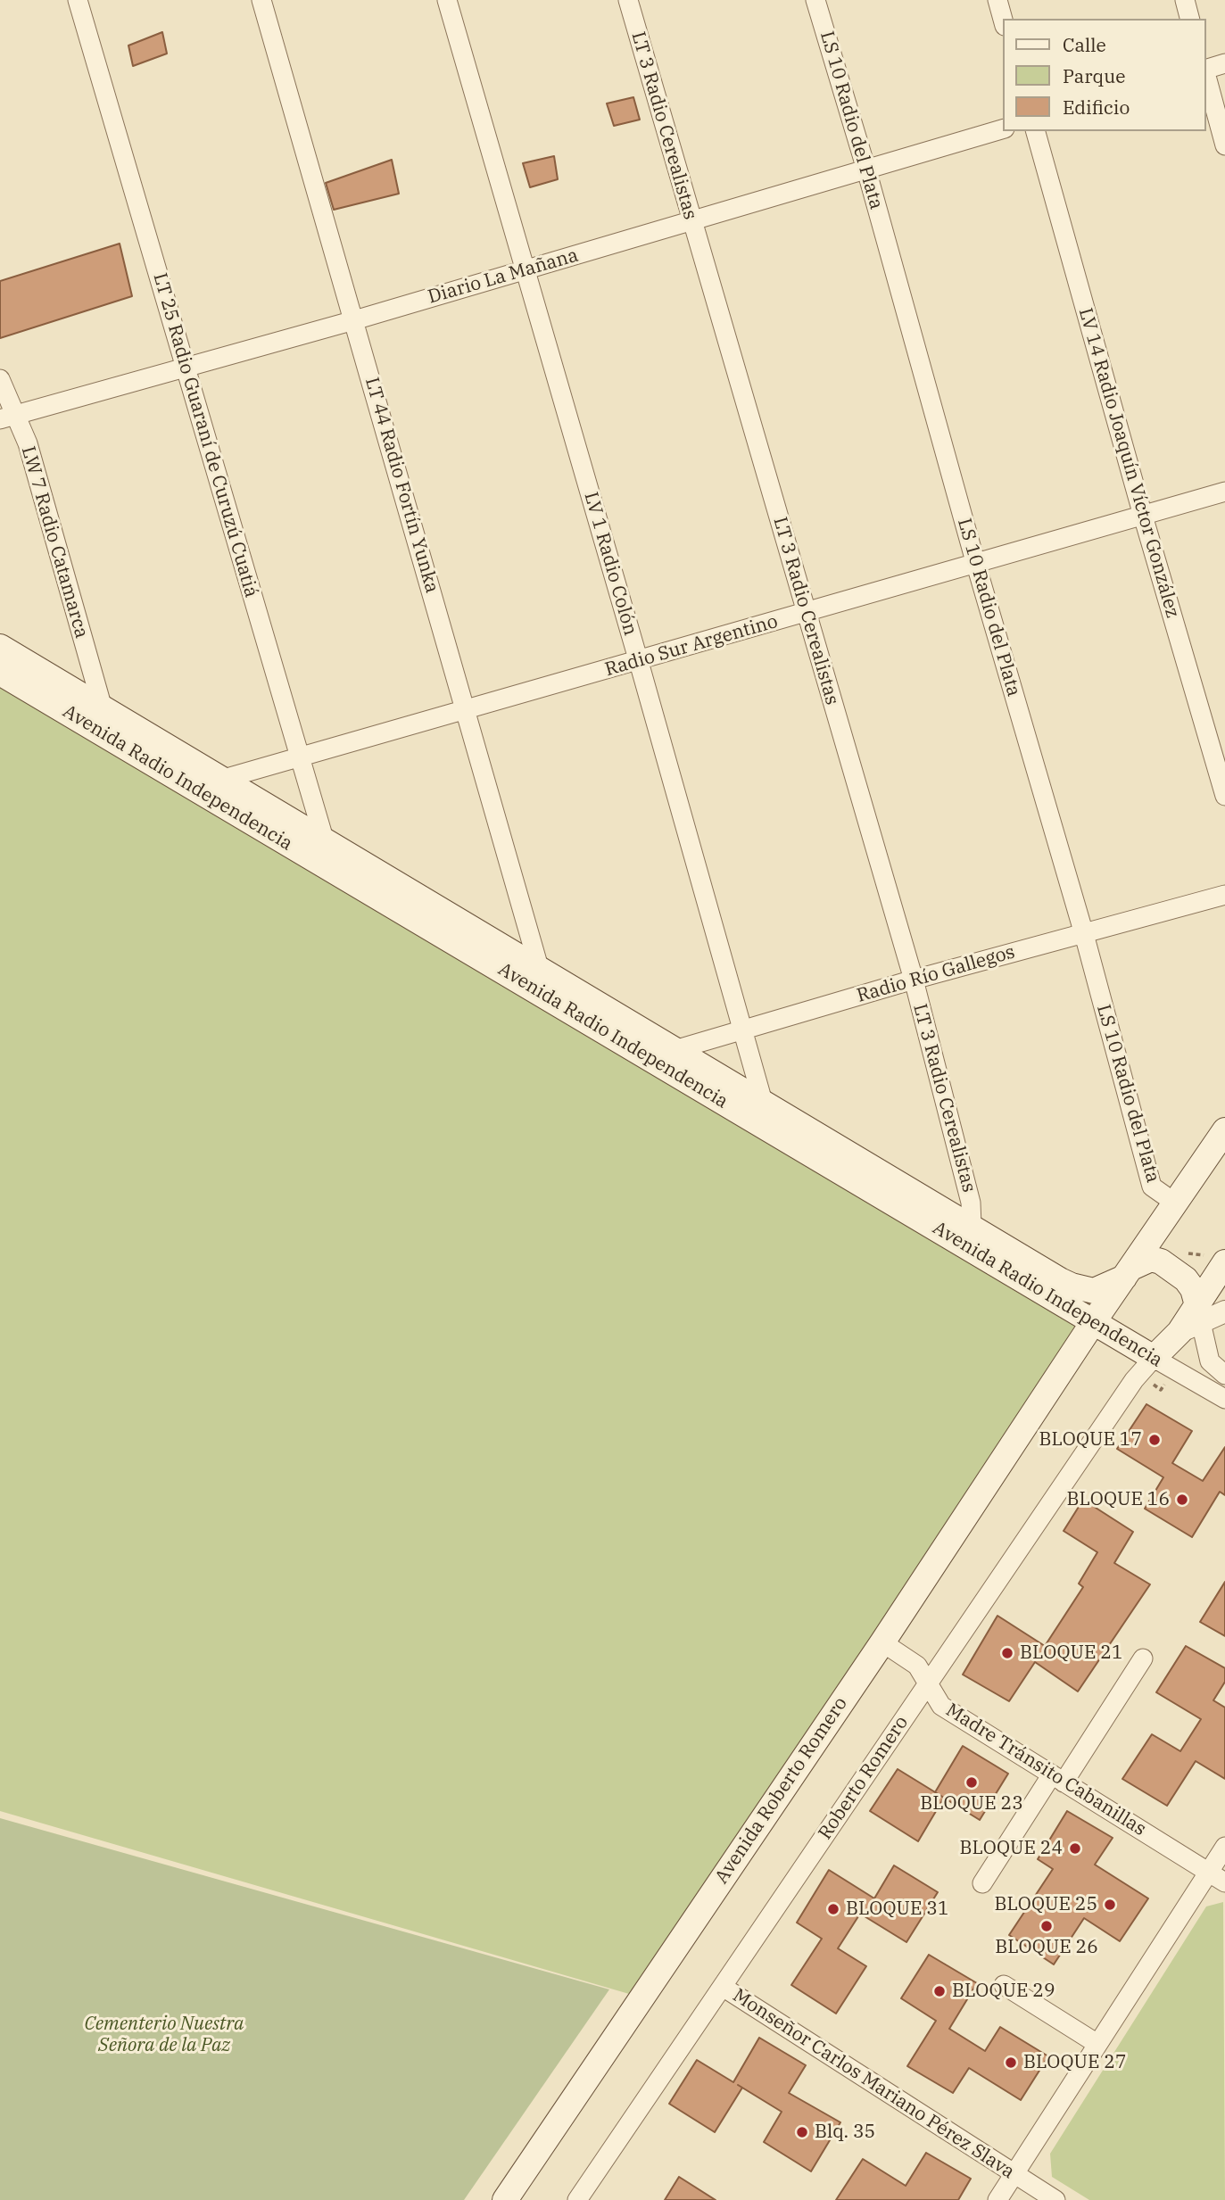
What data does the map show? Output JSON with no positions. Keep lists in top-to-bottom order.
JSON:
{
  "streets": {
    "main road": ["Avenida Radio Independencia", "Avenida Roberto Romero"],
    "street": [
      "LS 10 Radio del Plata",
      "LT 3 Radio Cerealistas",
      "Diario La Mañana",
      "LT 25 Radio Guaraní de Curuzú Cuatiá",
      "LV 14 Radio Joaquín Víctor González",
      "LT 44 Radio Fortín Yunka",
      "LW 7 Radio Catamarca",
      "LV 1 Radio Colón",
      "Radio Sur Argentino",
      "Radio Río Gallegos",
      "Madre Tránsito Cabanillas",
      "Roberto Romero",
      "Monseñor Carlos Mariano Pérez Slava"
    ]
  },
  "crossings": [
    ["LS 10 Radio del Plata", "Diario La Mañana"],
    ["LS 10 Radio del Plata", "Radio Sur Argentino"],
    ["LS 10 Radio del Plata", "Radio Río Gallegos"],
    ["LS 10 Radio del Plata", "Avenida Roberto Romero"],
    ["LT 3 Radio Cerealistas", "Diario La Mañana"],
    ["LT 3 Radio Cerealistas", "Radio Sur Argentino"],
    ["LT 3 Radio Cerealistas", "Avenida Radio Independencia"],
    ["LT 3 Radio Cerealistas", "Radio Río Gallegos"],
    ["Diario La Mañana", "LT 25 Radio Guaraní de Curuzú Cuatiá"],
    ["Diario La Mañana", "LT 44 Radio Fortín Yunka"],
    ["Diario La Mañana", "LW 7 Radio Catamarca"],
    ["Diario La Mañana", "LV 1 Radio Colón"],
    ["LT 25 Radio Guaraní de Curuzú Cuatiá", "Radio Sur Argentino"],
    ["LT 25 Radio Guaraní de Curuzú Cuatiá", "Avenida Radio Independencia"],
    ["LV 14 Radio Joaquín Víctor González", "Radio Sur Argentino"],
    ["LT 44 Radio Fortín Yunka", "Radio Sur Argentino"],
    ["LT 44 Radio Fortín Yunka", "Avenida Radio Independencia"],
    ["LW 7 Radio Catamarca", "Avenida Radio Independencia"],
    ["LV 1 Radio Colón", "Radio Sur Argentino"],
    ["LV 1 Radio Colón", "Avenida Radio Independencia"],
    ["LV 1 Radio Colón", "Radio Río Gallegos"],
    ["Radio Sur Argentino", "Avenida Radio Independencia"],
    ["Avenida Radio Independencia", "Radio Río Gallegos"],
    ["Avenida Radio Independencia", "Roberto Romero"],
    ["Avenida Radio Independencia", "Avenida Roberto Romero"],
    ["Madre Tránsito Cabanillas", "Roberto Romero"],
    ["Madre Tránsito Cabanillas", "Avenida Roberto Romero"],
    ["Roberto Romero", "Monseñor Carlos Mariano Pérez Slava"]
  ],
  "parks": ["Cementerio Nuestra Señora de la Paz"],
  "places": [
    "BLOQUE 17",
    "BLOQUE 16",
    "BLOQUE 21",
    "BLOQUE 23",
    "BLOQUE 24",
    "BLOQUE 25",
    "BLOQUE 31",
    "BLOQUE 26",
    "BLOQUE 29",
    "BLOQUE 27",
    "Blq. 35"
  ],
  "legend": ["Calle", "Parque", "Edificio"]
}
